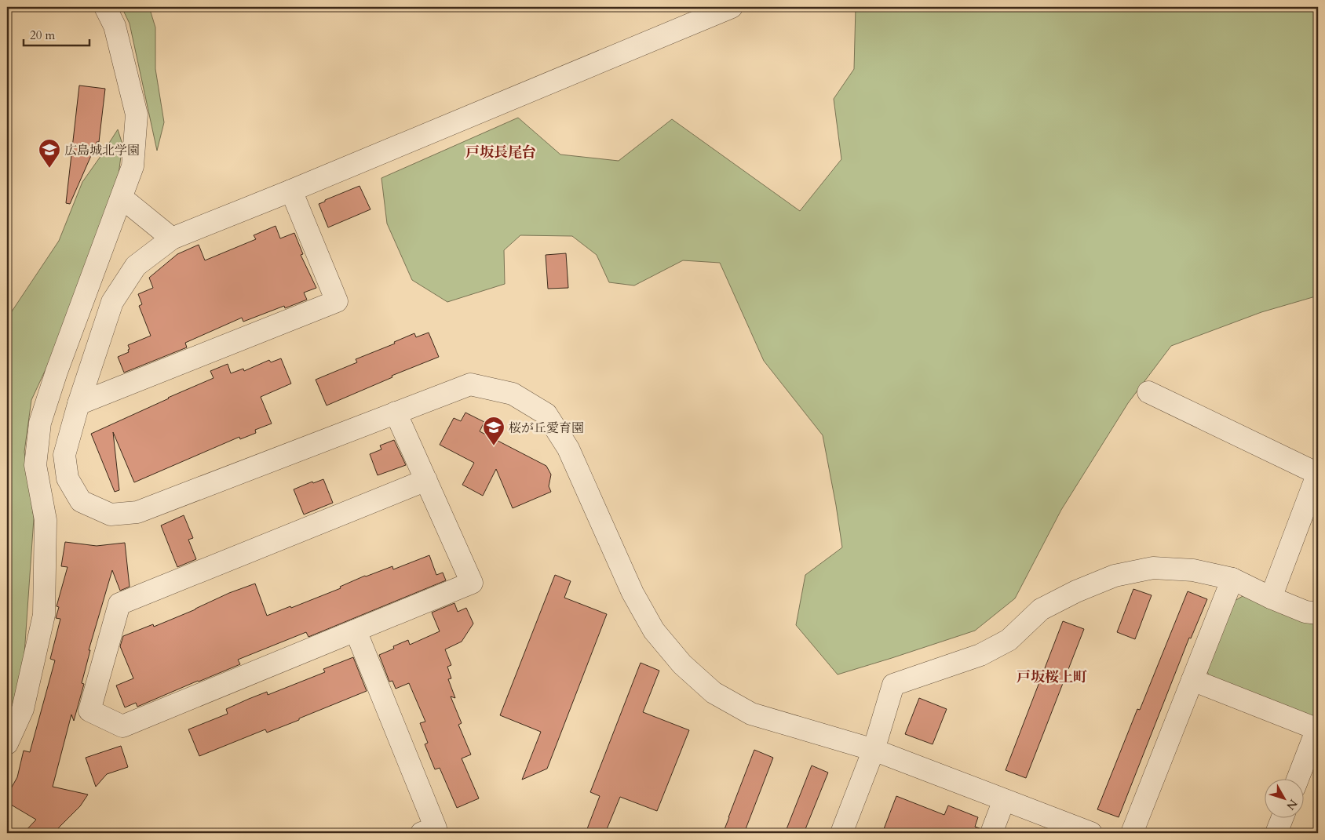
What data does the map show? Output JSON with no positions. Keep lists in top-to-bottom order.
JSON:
{
  "districts": ["戸坂長尾台", "戸坂桜上町"],
  "places": {
    "school or university": ["広島城北学園", "桜が丘愛育園"]
  },
  "scale_bar": "20 m",
  "north": "bottom right"
}
